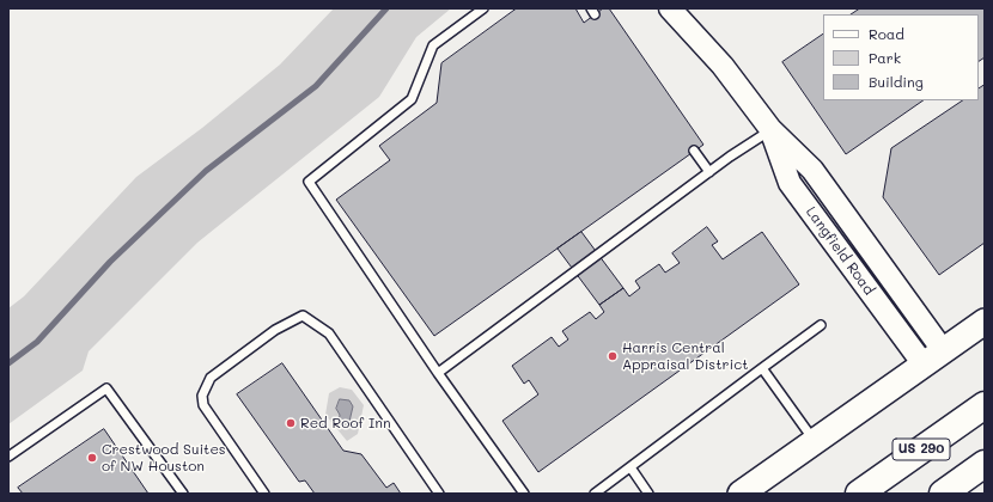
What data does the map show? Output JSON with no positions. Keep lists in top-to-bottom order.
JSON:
{
  "streets": {
    "highway": ["US 290"],
    "street": ["Langfield Road"]
  },
  "places": ["Harris Central Appraisal District", "Red Roof Inn", "Crestwood Suites of NW Houston"],
  "legend": ["Road", "Park", "Building"]
}
